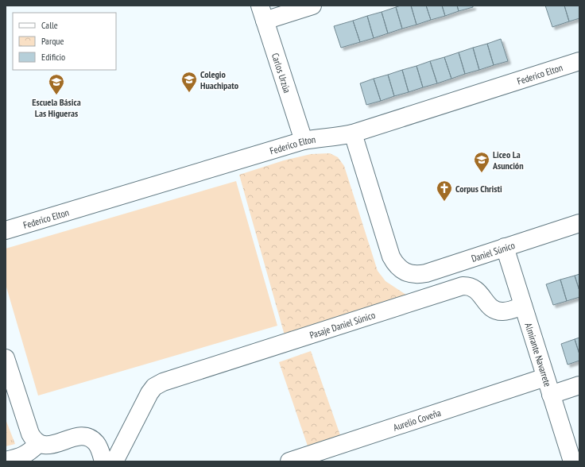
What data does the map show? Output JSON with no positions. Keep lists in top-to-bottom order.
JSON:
{
  "streets": {
    "street": [
      "Carlos Urzúa",
      "Federico Elton",
      "Daniel Súnico",
      "Pasaje Daniel Súnico",
      "Almirante Navarrete",
      "Aurelio Coveña"
    ]
  },
  "crossings": [
    ["Carlos Urzúa", "Federico Elton"],
    ["Federico Elton", "Daniel Súnico"],
    ["Daniel Súnico", "Almirante Navarrete"],
    ["Pasaje Daniel Súnico", "Almirante Navarrete"],
    ["Almirante Navarrete", "Aurelio Coveña"]
  ],
  "places": {
    "school or university": ["Colegio Huachipato", "Escuela Básica Las Higueras", "Liceo La Asunción"],
    "church": ["Corpus Christi"]
  },
  "legend": ["Calle", "Parque", "Edificio"]
}
